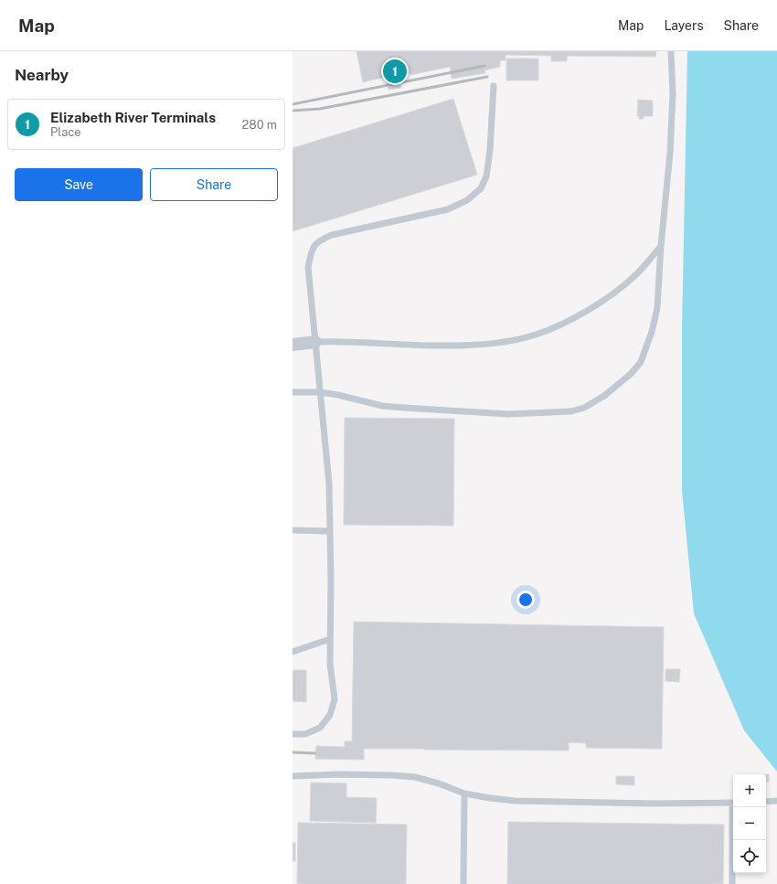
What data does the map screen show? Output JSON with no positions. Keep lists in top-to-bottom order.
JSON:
{
  "page": {
    "header": "Map",
    "nav": ["Map", "Layers", "Share"],
    "heading": "Nearby",
    "pins": "1",
    "list": [
      {
        "mark": "1",
        "name": "Elizabeth River Terminals",
        "note": "Place",
        "value": "280 m"
      }
    ],
    "buttons": ["Save", "Share"],
    "map_buttons": ["+", "−"]
  }
}
